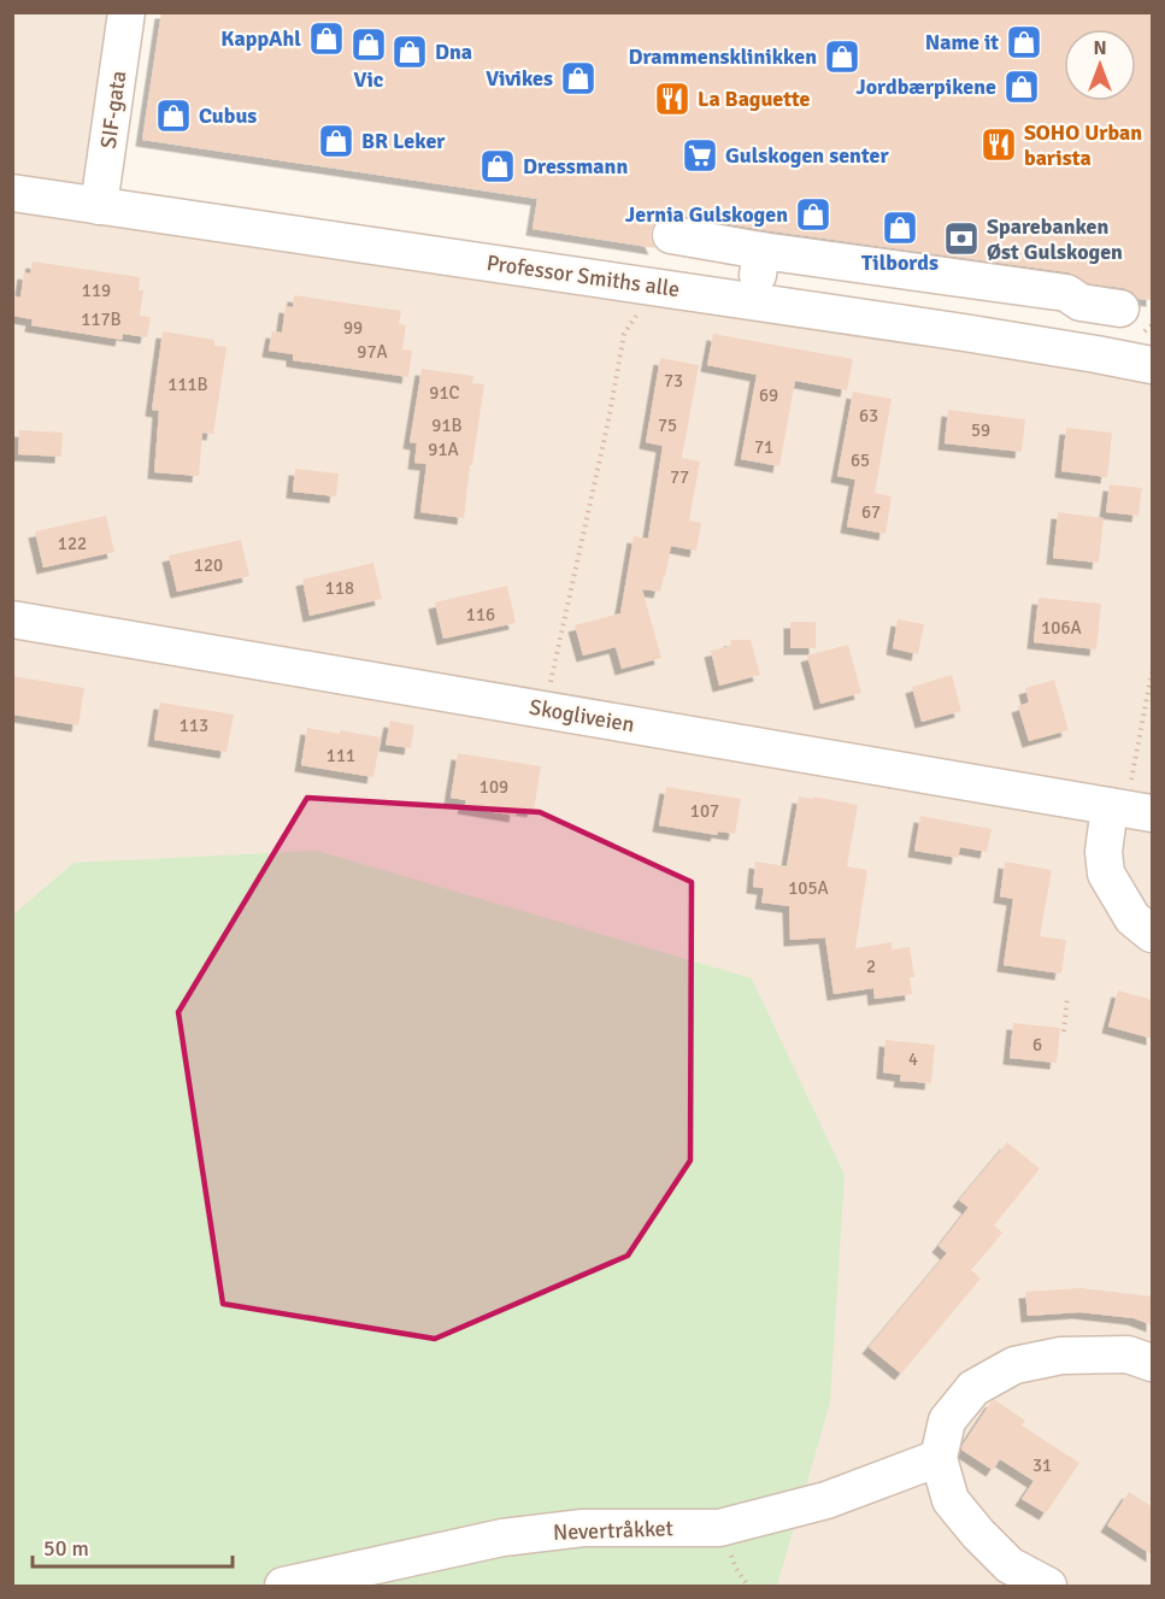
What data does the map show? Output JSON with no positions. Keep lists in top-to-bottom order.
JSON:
{
  "streets": {
    "street": [
      "SIF-gata",
      "Professor Smiths alle",
      "Skogliveien",
      "Nevertråkket"
    ]
  },
  "crossings": [
    ["SIF-gata", "Professor Smiths alle"]
  ],
  "places": {
    "shop": [
      "KappAhl",
      "Name it",
      "Vic",
      "Dna",
      "Drammensklinikken",
      "Vivikes",
      "Jordbærpikene",
      "Cubus",
      "BR Leker",
      "Dressmann",
      "Jernia Gulskogen",
      "Tilbords"
    ],
    "restaurant": ["La Baguette", "SOHO Urban barista"],
    "supermarket": ["Gulskogen senter"],
    "bank": ["Sparebanken Øst Gulskogen"]
  },
  "house_numbers": [
    "119",
    "117B",
    "99",
    "97A",
    "73",
    "111B",
    "91C",
    "69",
    "63",
    "91B",
    "75",
    "59",
    "71",
    "91A",
    "65",
    "77",
    "67",
    "122",
    "120",
    "118",
    "116",
    "106A",
    "113",
    "111",
    "109",
    "107",
    "105A",
    "2",
    "6",
    "4",
    "31"
  ],
  "scale_bar": "50 m",
  "north": "top"
}
